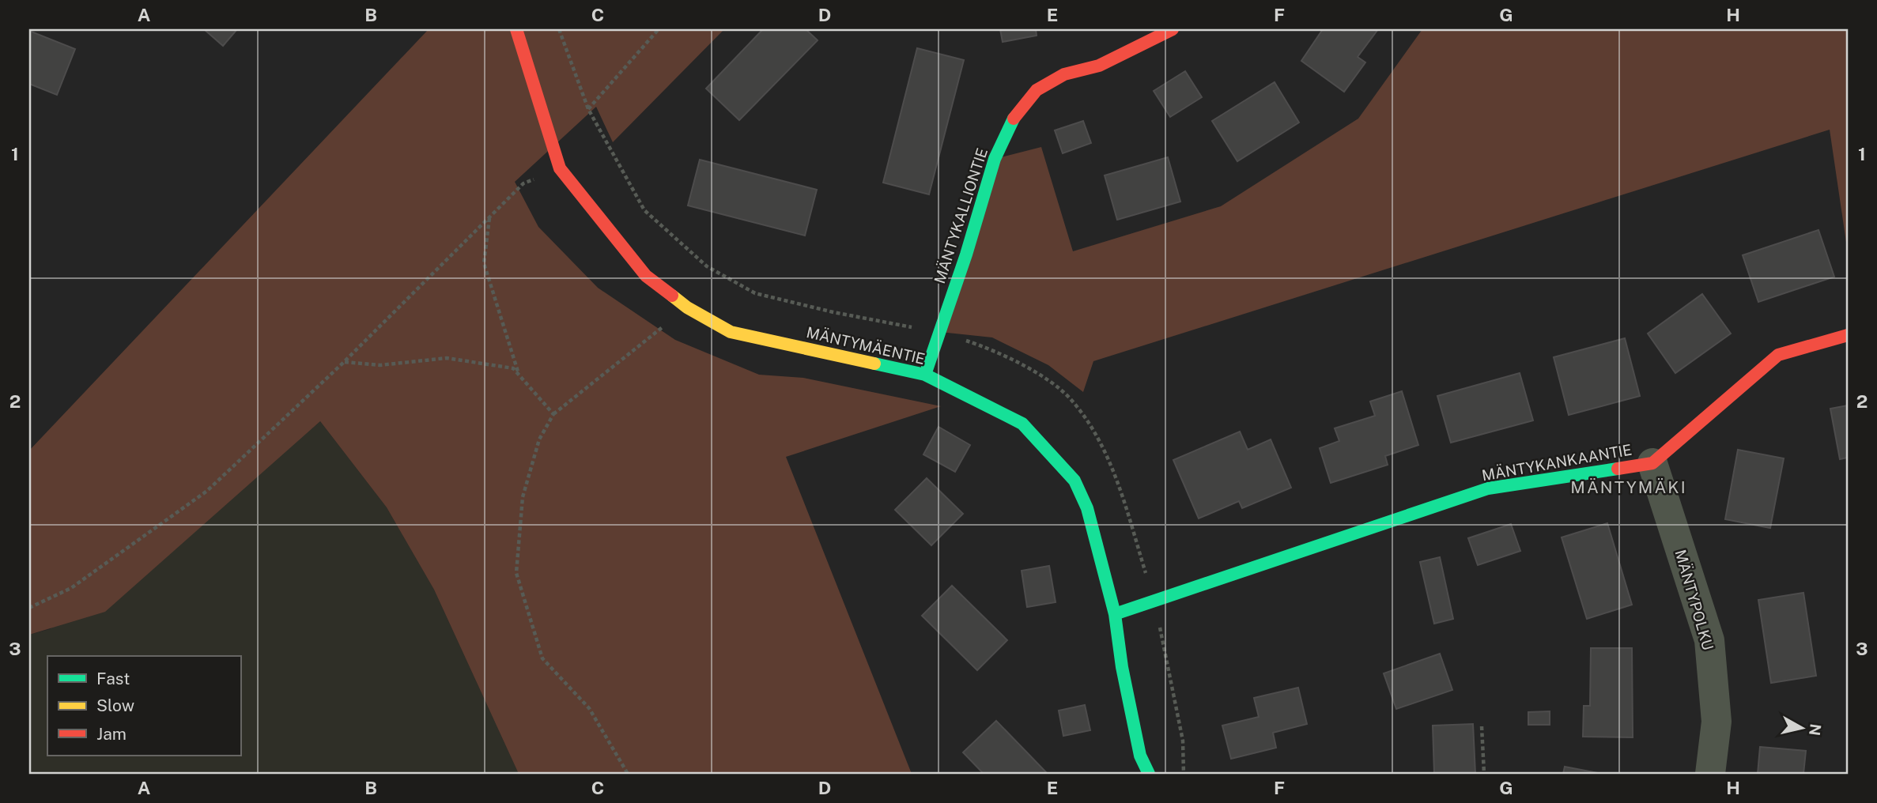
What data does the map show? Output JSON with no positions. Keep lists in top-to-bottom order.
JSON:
{
  "streets": {
    "street": [
      "MÄNTYKALLIONTIE",
      "MÄNTYMÄENTIE",
      "MÄNTYKANKAANTIE",
      "MÄNTYPOLKU"
    ]
  },
  "crossings": [
    ["MÄNTYKALLIONTIE", "MÄNTYMÄENTIE"],
    ["MÄNTYMÄENTIE", "MÄNTYKANKAANTIE"],
    ["MÄNTYKANKAANTIE", "MÄNTYPOLKU"]
  ],
  "districts": ["MÄNTYMÄKI"],
  "legend": ["Fast", "Slow", "Jam"],
  "north": "right",
  "grid": {
    "columns": [
      "A",
      "B",
      "C",
      "D",
      "E",
      "F",
      "G",
      "H"
    ],
    "rows": ["1", "2", "3"]
  }
}
